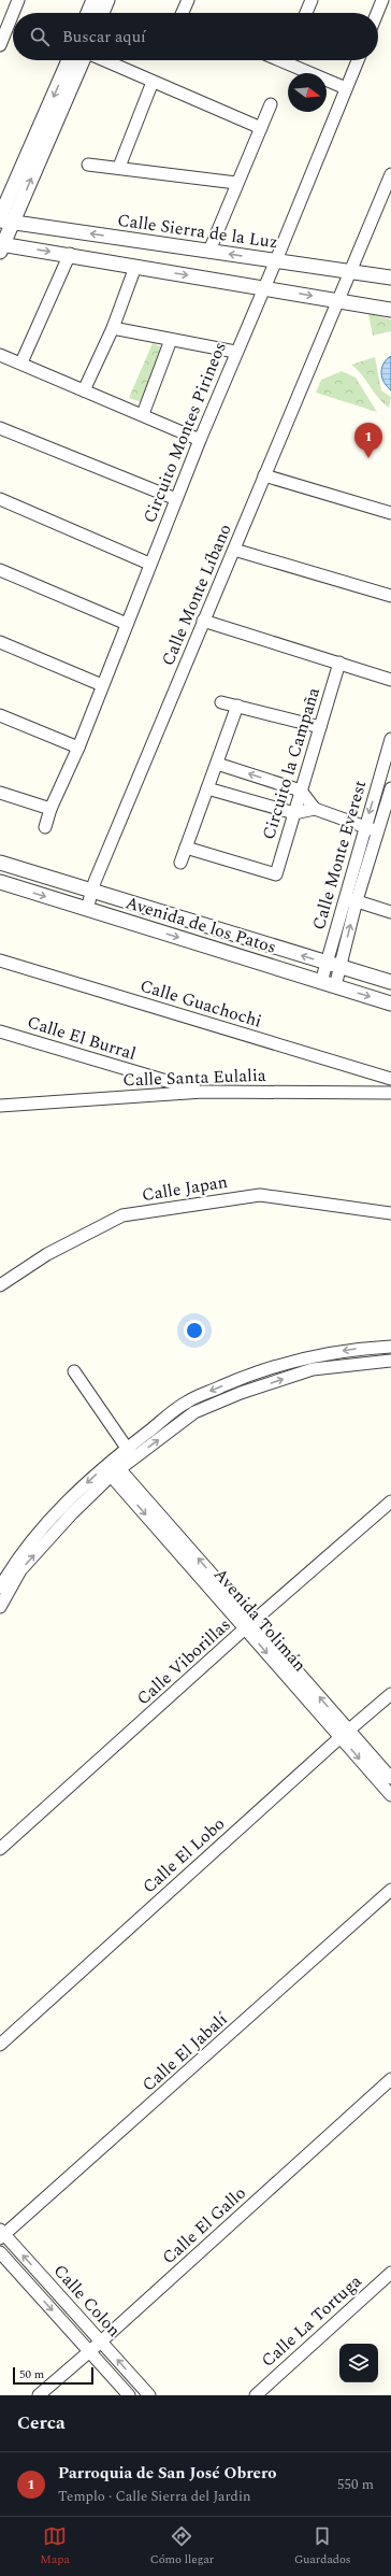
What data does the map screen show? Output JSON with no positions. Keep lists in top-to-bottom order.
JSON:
{
  "streets": {
    "street": [
      "Calle Sierra de la Luz",
      "Circuito Montes Pirineos",
      "Calle Monte Líbano",
      "Circuito la Campaña",
      "Calle Monte Everest",
      "Avenida de los Patos",
      "Calle Guachochi",
      "Calle El Burral",
      "Calle Santa Eulalia",
      "Calle Japan",
      "Avenida Tolimán",
      "Calle Viborillas",
      "Calle El Lobo",
      "Calle El Jabalí",
      "Calle El Gallo",
      "Calle Colon",
      "Calle La Tortuga"
    ]
  },
  "crossings": [
    ["Calle Sierra de la Luz", "Circuito Montes Pirineos"],
    ["Calle Sierra de la Luz", "Calle Monte Líbano"],
    ["Calle Monte Líbano", "Avenida de los Patos"],
    ["Calle Monte Everest", "Avenida de los Patos"],
    ["Calle El Burral", "Calle Santa Eulalia"],
    ["Avenida Tolimán", "Calle Viborillas"],
    ["Avenida Tolimán", "Calle El Lobo"],
    ["Calle El Jabalí", "Calle Colon"],
    ["Calle El Gallo", "Calle Colon"]
  ],
  "scale_bar": "50 m",
  "north": "right",
  "page": {
    "search": "Buscar aquí",
    "pins": "1",
    "scale": "50 m",
    "heading": "Cerca",
    "list": [
      {
        "mark": "1",
        "name": "Parroquia de San José Obrero",
        "note": "Templo · Calle Sierra del Jardin",
        "value": "550 m"
      }
    ],
    "nav": ["Mapa", "Cómo llegar", "Guardados"]
  }
}
